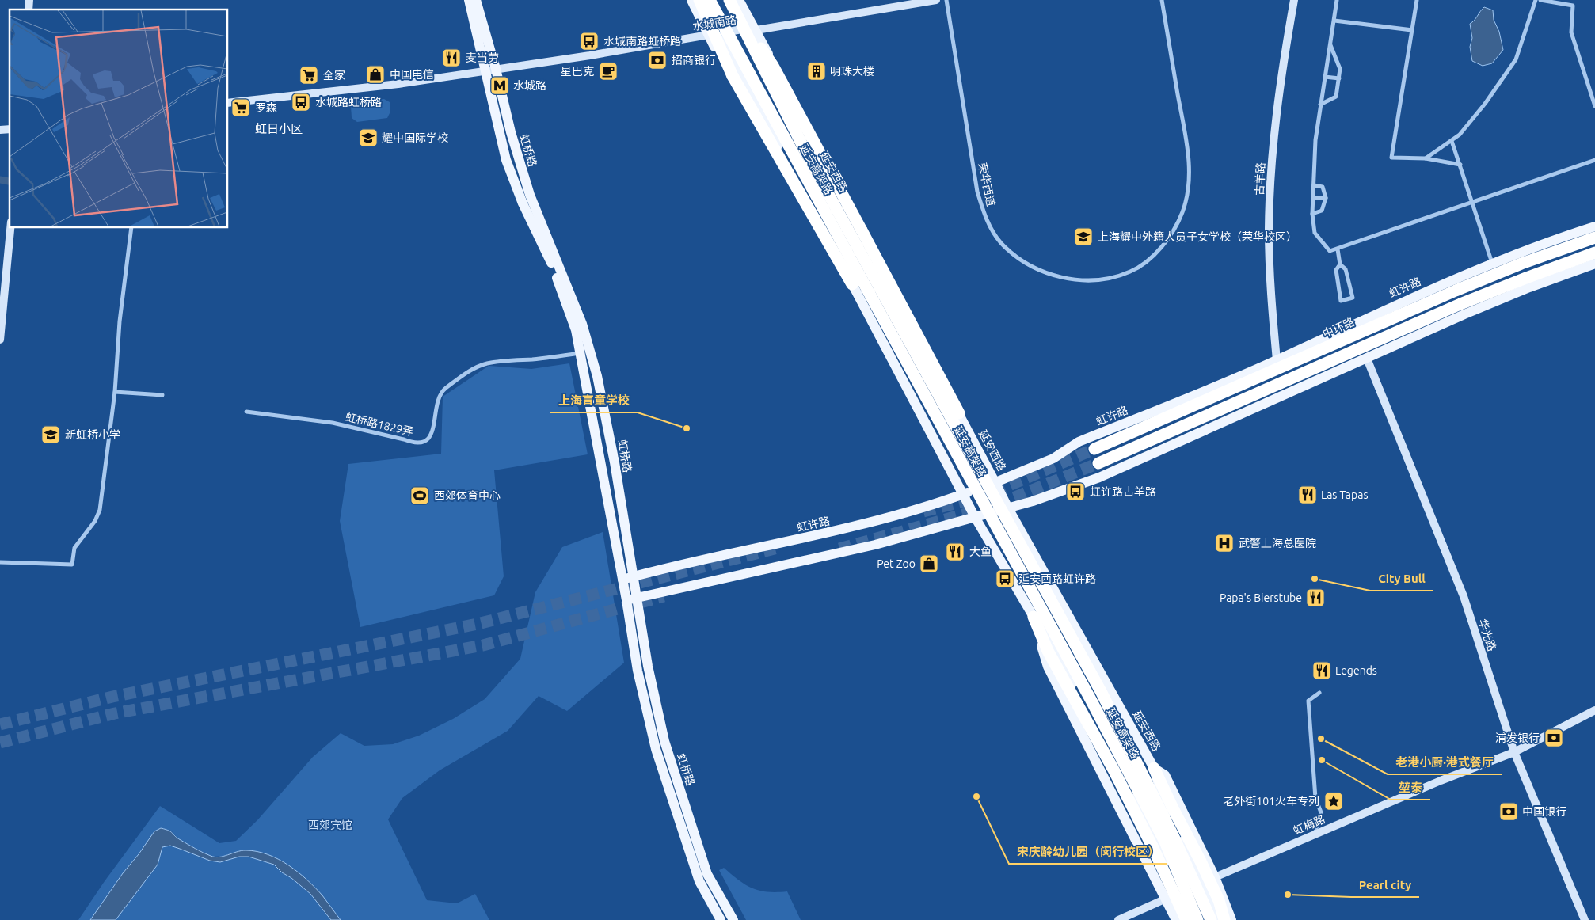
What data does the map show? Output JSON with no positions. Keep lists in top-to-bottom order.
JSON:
{
  "streets": {
    "highway": ["延安高架路", "中环路"],
    "main road": ["虹桥路", "延安西路", "虹许路"],
    "street": [
      "水城南路",
      "古羊路",
      "荣华西道",
      "虹桥路1829弄",
      "华光路",
      "虹梅路"
    ]
  },
  "crossings": [
    ["水城南路", "虹桥路"],
    ["水城南路", "延安西路"],
    ["虹桥路", "虹许路"],
    ["虹桥路", "虹桥路1829弄"],
    ["延安高架路", "延安西路"],
    ["延安西路", "虹许路"],
    ["延安西路", "虹梅路"],
    ["古羊路", "虹许路"],
    ["华光路", "虹梅路"]
  ],
  "districts": ["虹日小区"],
  "parks": ["西郊宾馆"],
  "places": {
    "bus stop": [
      "水城南路虹桥路",
      "水城路虹桥路",
      "虹许路古羊路",
      "延安西路虹许路"
    ],
    "restaurant": [
      "麦当劳",
      "Las Tapas",
      "大鱼",
      "Papa's Bierstube",
      "Legends"
    ],
    "bank": ["招商银行", "浦发银行", "中国银行"],
    "cafe": ["星巴克"],
    "building": ["明珠大楼"],
    "shop": ["中国电信", "Pet Zoo"],
    "supermarket": ["全家", "罗森"],
    "metro station": ["水城路"],
    "school or university": ["耀中国际学校", "上海耀中外籍人员子女学校（荣华校区）", "新虹桥小学"],
    "other": [
      "上海盲童学校",
      "City Bull",
      "老港小厨·港式餐厅",
      "堃泰",
      "宋庆龄幼儿园（闵行校区）",
      "Pearl city"
    ],
    "sports": ["西郊体育中心"],
    "hospital": ["武警上海总医院"],
    "place": ["老外街101火车专列"]
  }
}
